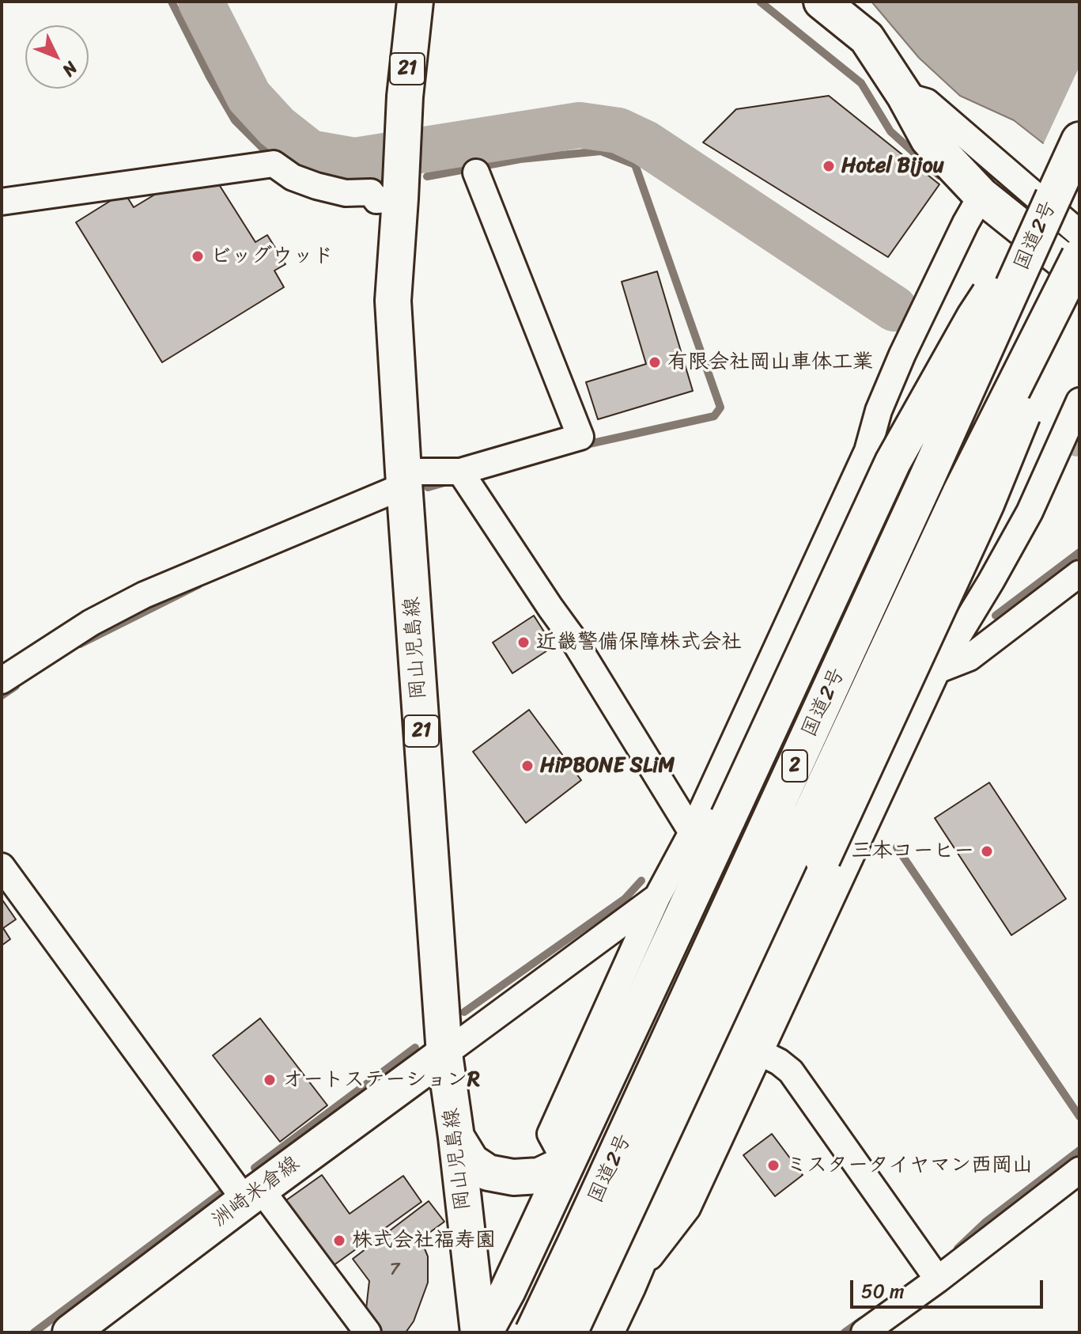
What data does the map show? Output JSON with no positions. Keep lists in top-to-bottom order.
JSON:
{
  "streets": {
    "main road": [
      "21",
      "国道2号",
      "岡山児島線",
      "2",
      "洲崎米倉線"
    ]
  },
  "crossings": [
    ["岡山児島線", "洲崎米倉線"]
  ],
  "places": [
    "Hotel Bijou",
    "ビッグウッド",
    "有限会社岡山車体工業",
    "近畿警備保障株式会社",
    "HiPBONE SLiM",
    "三本コーヒー",
    "オートステーションR",
    "ミスタータイヤマン西岡山",
    "株式会社福寿園"
  ],
  "house_numbers": ["7"],
  "scale_bar": "50 m",
  "north": "bottom right"
}
